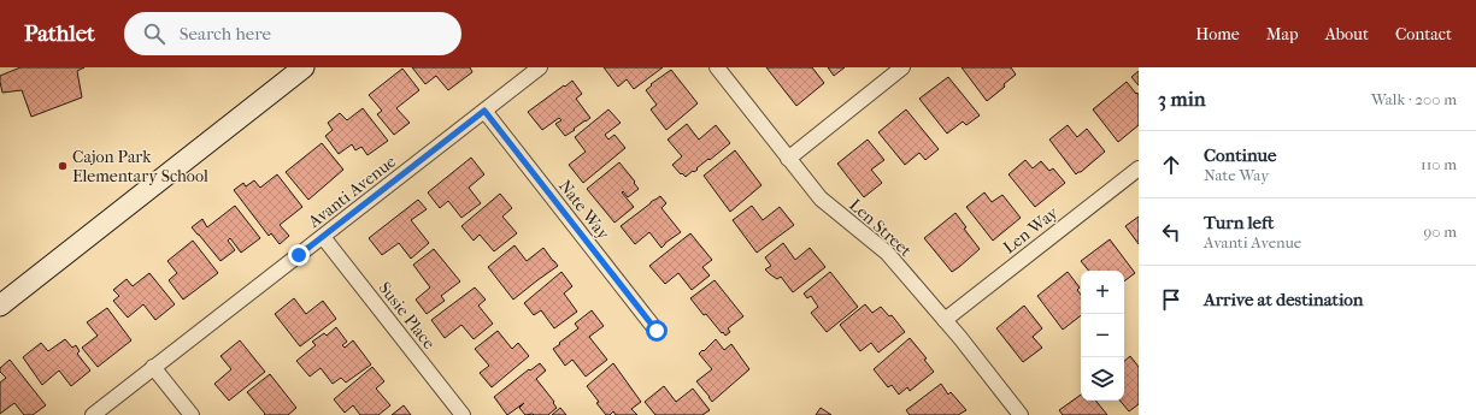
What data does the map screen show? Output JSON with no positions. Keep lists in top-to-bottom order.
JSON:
{
  "streets": {
    "street": [
      "Avanti Avenue",
      "Nate Way",
      "Len Street",
      "Len Way",
      "Susie Place"
    ]
  },
  "crossings": [
    ["Avanti Avenue", "Nate Way"],
    ["Avanti Avenue", "Susie Place"],
    ["Len Street", "Len Way"]
  ],
  "places": ["Cajon Park Elementary School"],
  "page": {
    "header": "Pathlet",
    "search": "Search here",
    "nav": [
      "Home",
      "Map",
      "About",
      "Contact"
    ],
    "heading": ["3 min", "Walk · 200 m"],
    "list": [
      ["Continue", "Nate Way", "110 m"],
      ["Turn left", "Avanti Avenue", "90 m"],
      "Arrive at destination"
    ],
    "map_buttons": ["+", "−"]
  }
}
